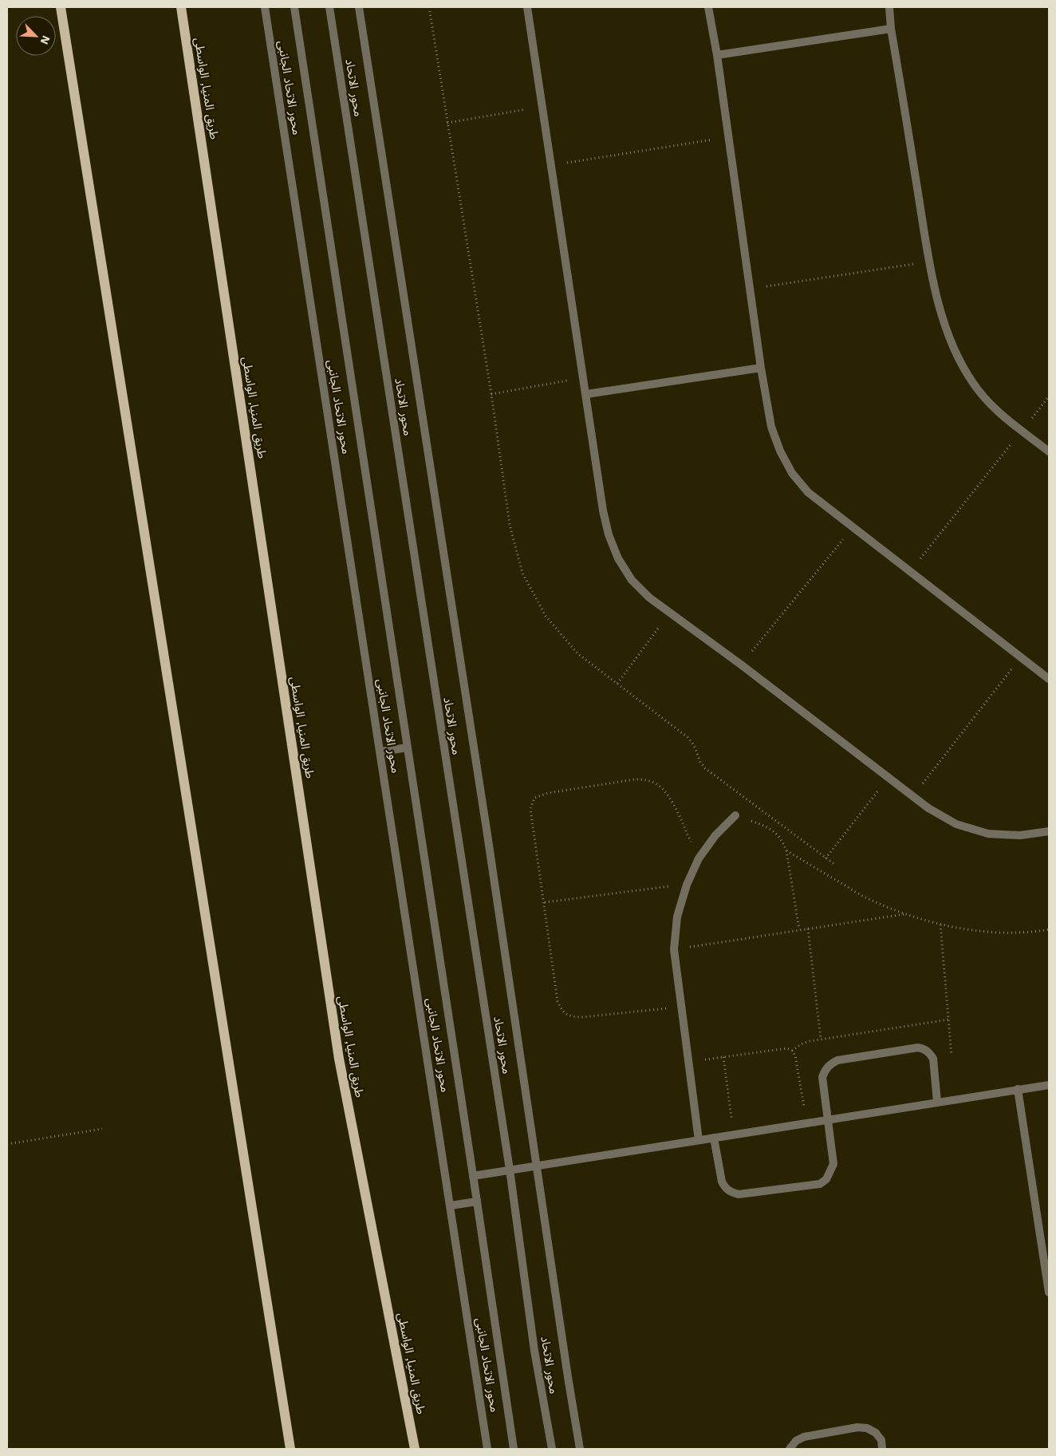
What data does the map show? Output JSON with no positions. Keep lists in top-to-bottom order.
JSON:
{
  "streets": {
    "main road": ["طريق المنيا, الواسطى"],
    "street": ["محور الاتحاد الجانبى", "محور الاتحاد"]
  },
  "north": "bottom right"
}
